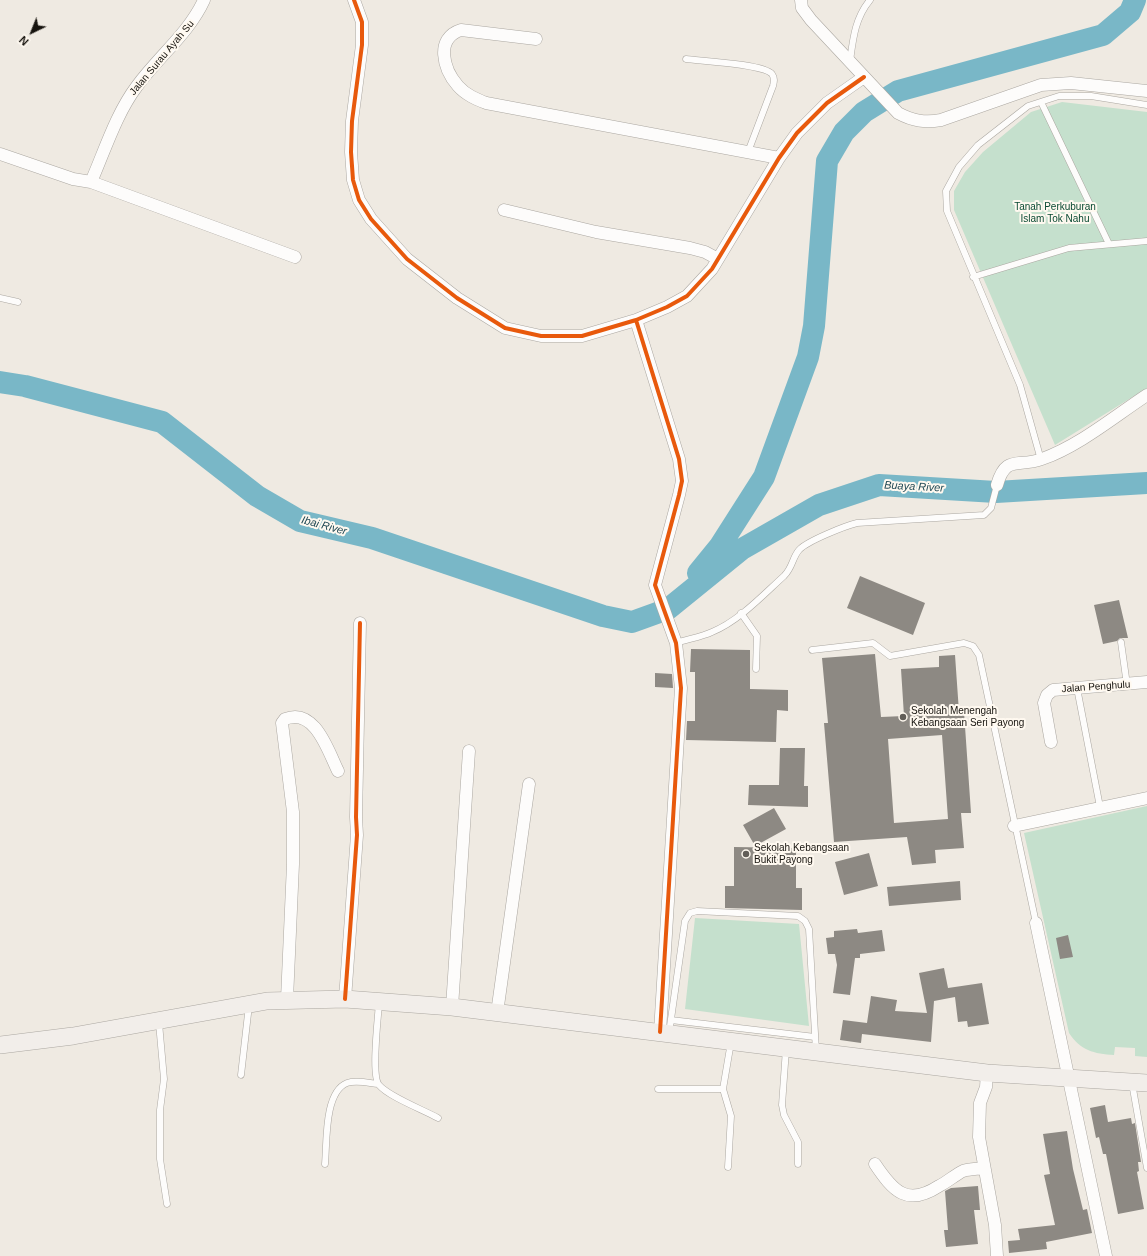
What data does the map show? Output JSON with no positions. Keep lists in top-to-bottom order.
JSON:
{
  "streets": {
    "street": ["Jalan Surau Ayah Su", "Jalan Penghulu"]
  },
  "water": ["Buaya River", "Ibai River"],
  "parks": ["Tanah Perkuburan Islam Tok Nahu"],
  "places": ["Sekolah Menengah Kebangsaan Seri Payong", "Sekolah Kebangsaan Bukit Payong"],
  "north": "bottom left"
}
